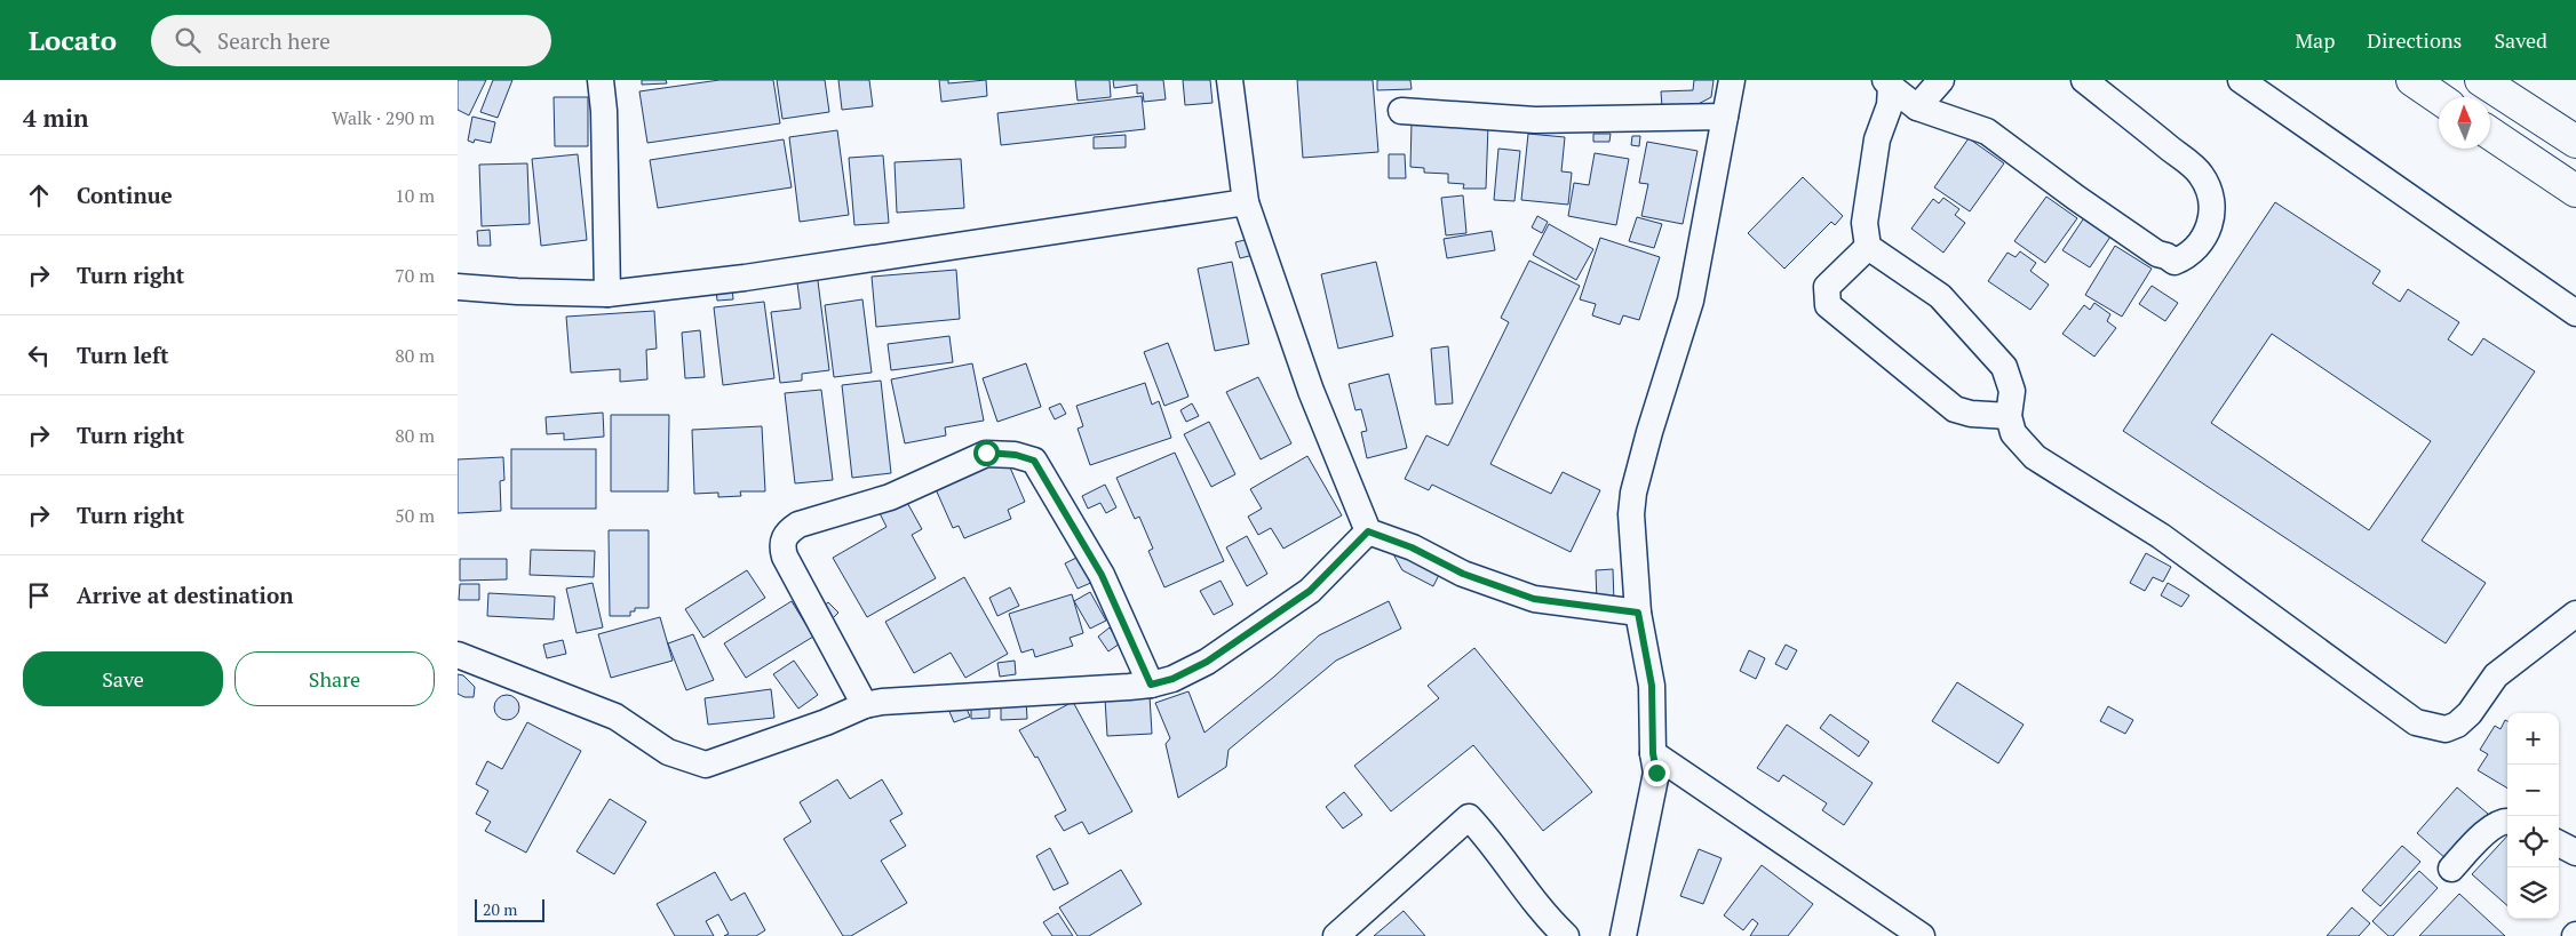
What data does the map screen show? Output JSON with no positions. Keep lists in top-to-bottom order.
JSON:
{
  "scale_bar": "20 m",
  "north": "top",
  "page": {
    "header": "Locato",
    "search": "Search here",
    "nav": ["Map", "Directions", "Saved"],
    "heading": ["4 min", "Walk · 290 m"],
    "list": [
      ["Continue", "10 m"],
      ["Turn right", "70 m"],
      ["Turn left", "80 m"],
      ["Turn right", "80 m"],
      ["Turn right", "50 m"],
      "Arrive at destination"
    ],
    "buttons": ["Save", "Share"],
    "map_buttons": ["+", "−"],
    "scale": "20 m"
  }
}
